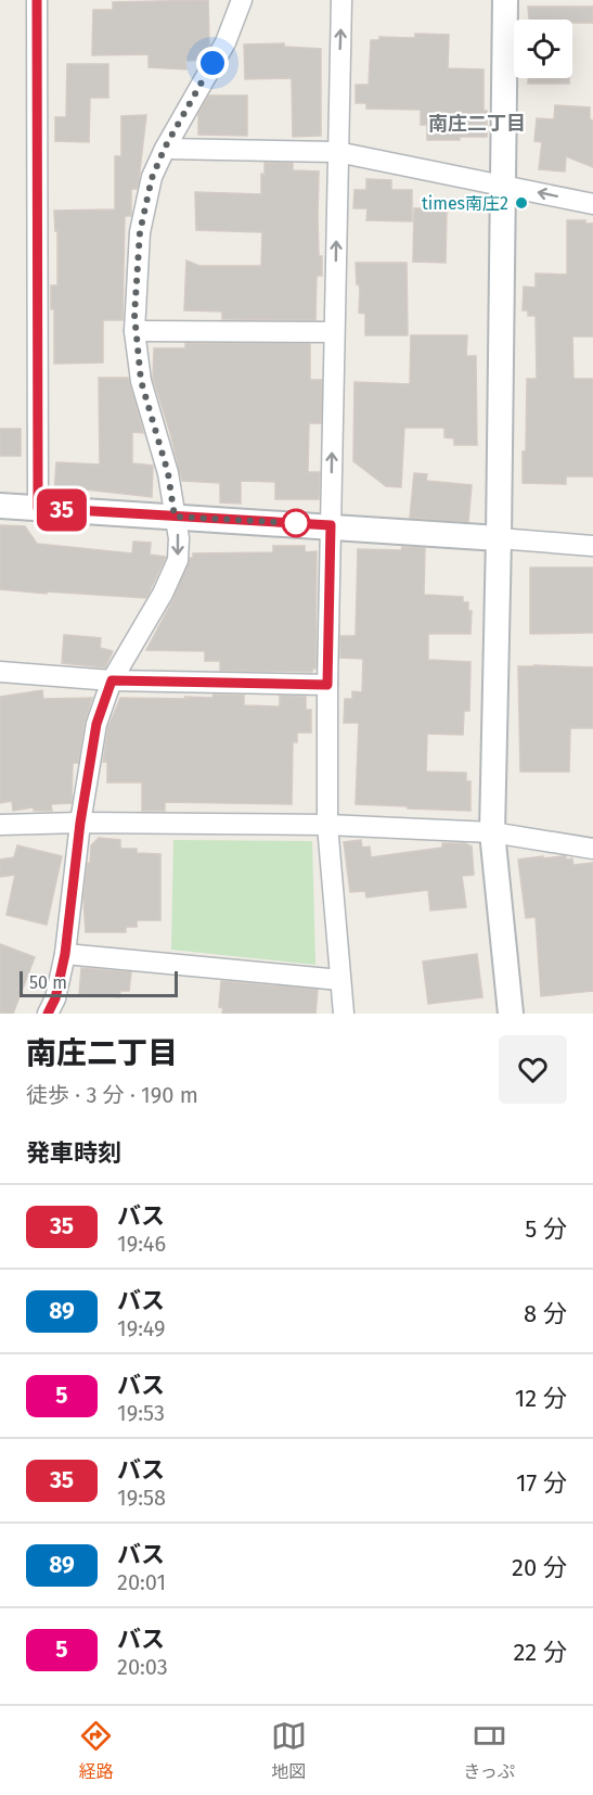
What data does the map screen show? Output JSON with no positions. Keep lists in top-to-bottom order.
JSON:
{
  "districts": ["南庄二丁目"],
  "places": ["times南庄2"],
  "lines": ["bus line 35"],
  "scale_bar": "50 m",
  "page": {
    "on_map": "35",
    "scale": "50 m",
    "heading": [
      ["南庄二丁目", "徒歩 · 3 分 · 190 m"],
      "発車時刻"
    ],
    "list": [
      {
        "mark": "35",
        "name": "バス",
        "note": "19:46",
        "value": "5 分"
      },
      {
        "mark": "89",
        "name": "バス",
        "note": "19:49",
        "value": "8 分"
      },
      {
        "mark": "5",
        "name": "バス",
        "note": "19:53",
        "value": "12 分"
      },
      {
        "mark": "35",
        "name": "バス",
        "note": "19:58",
        "value": "17 分"
      },
      {
        "mark": "89",
        "name": "バス",
        "note": "20:01",
        "value": "20 分"
      },
      {
        "mark": "5",
        "name": "バス",
        "note": "20:03",
        "value": "22 分"
      }
    ],
    "tabs": ["経路", "地図", "きっぷ"]
  }
}
